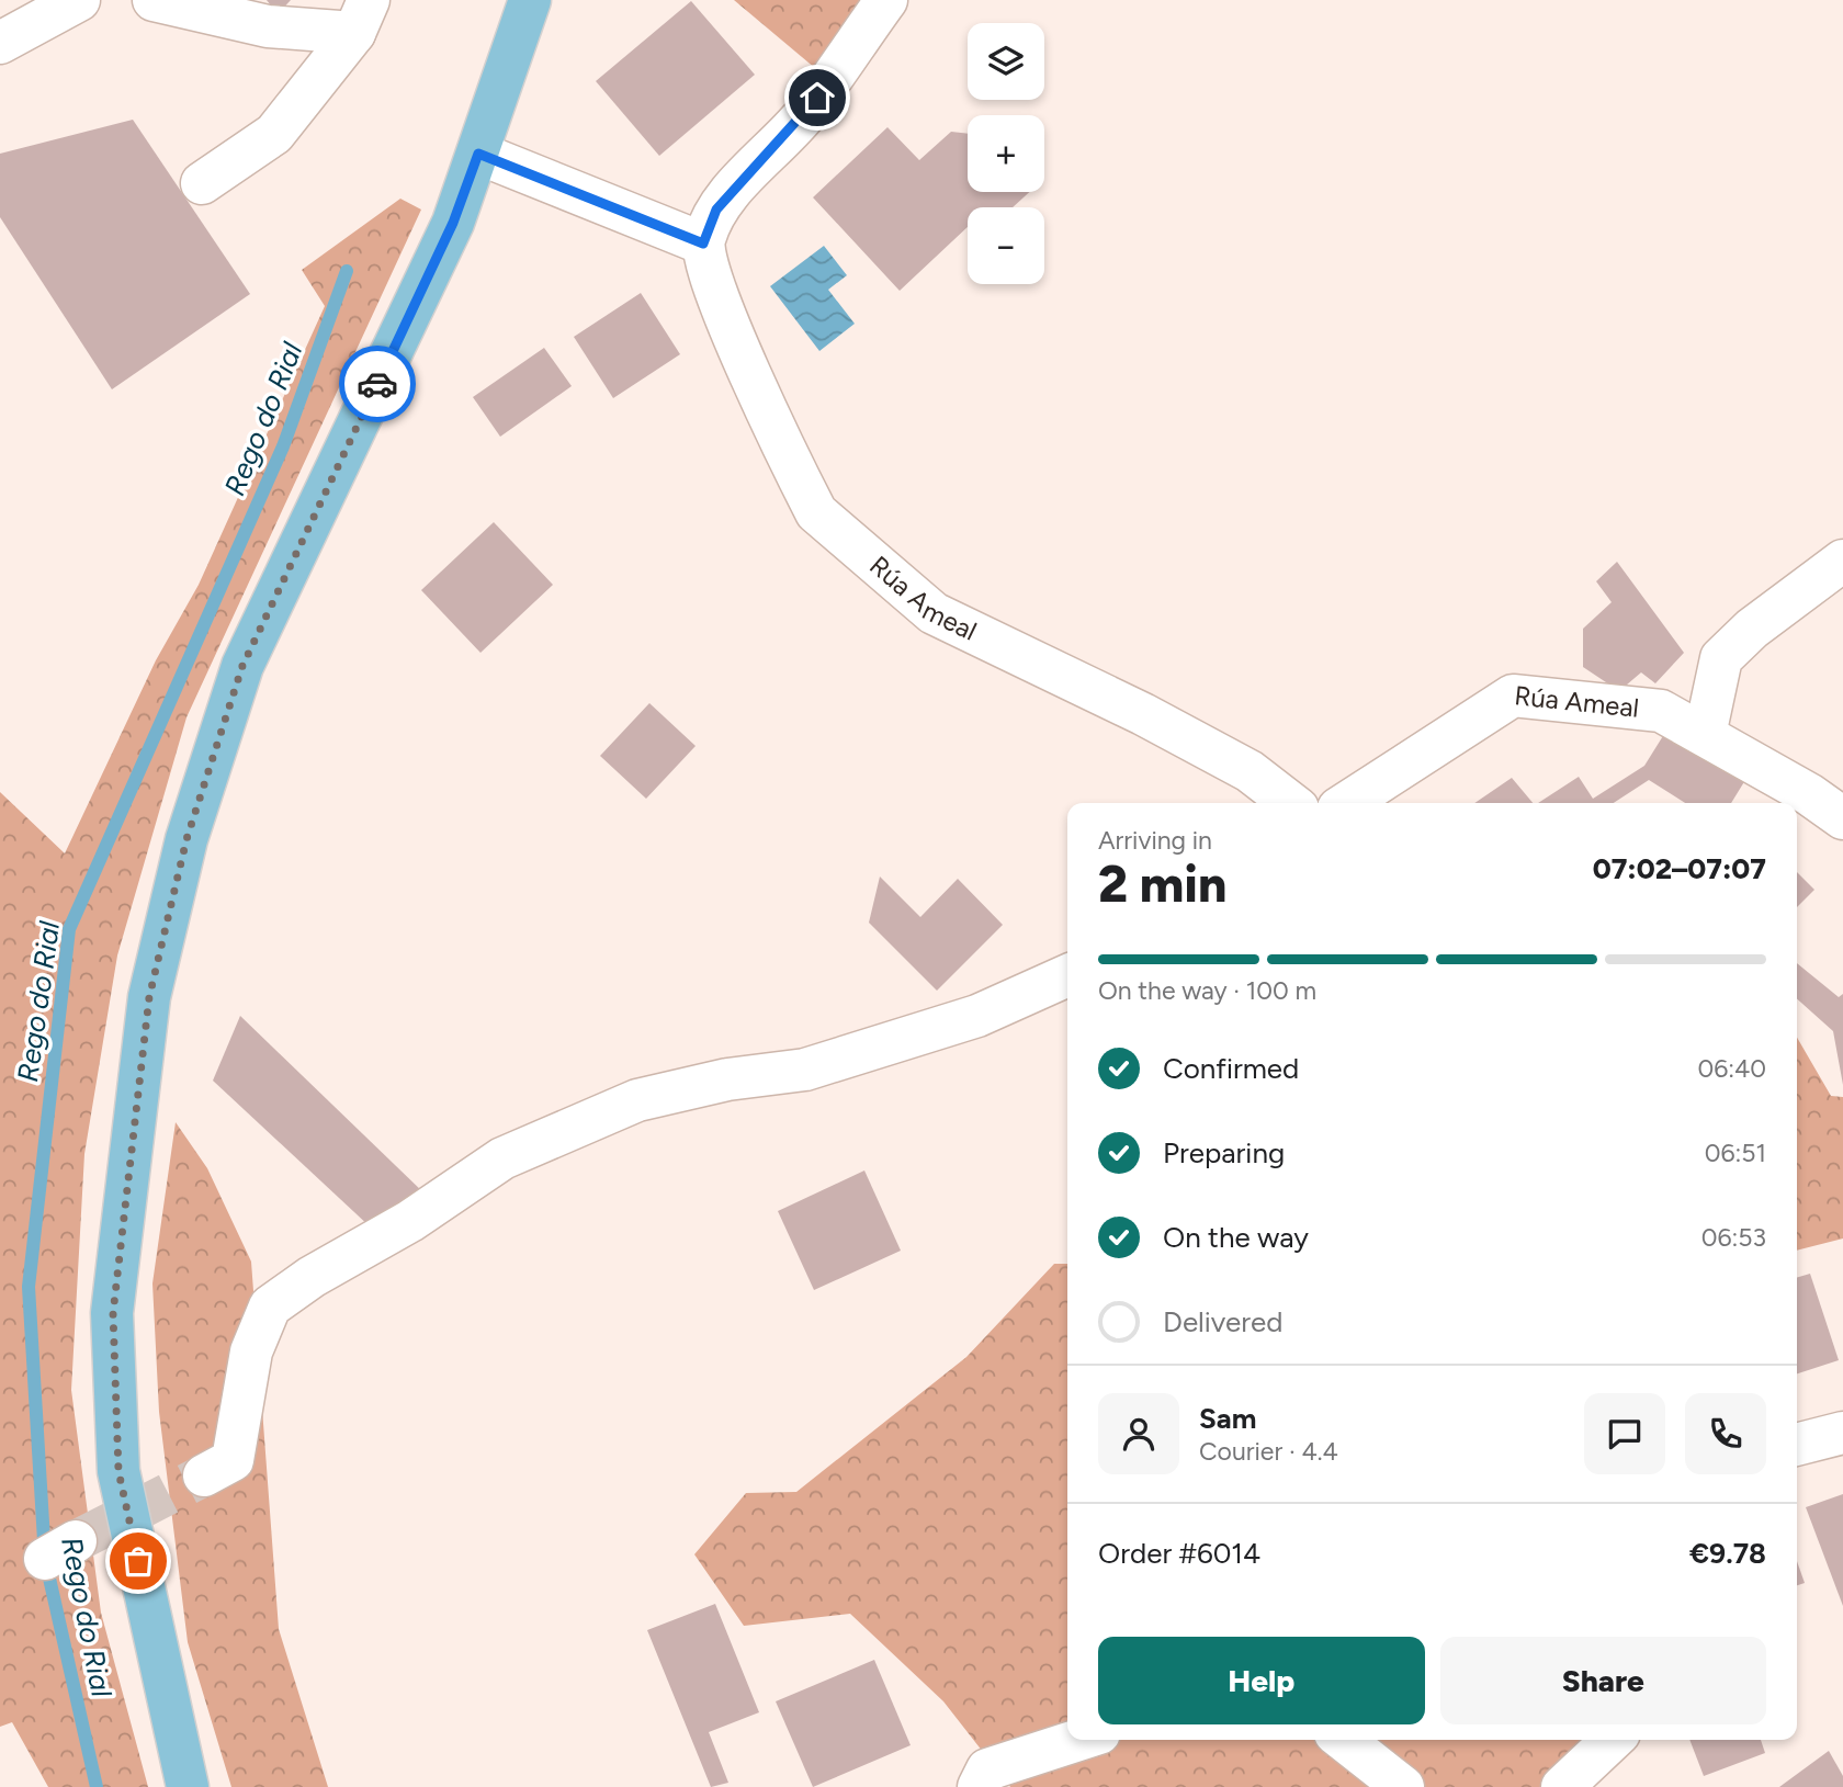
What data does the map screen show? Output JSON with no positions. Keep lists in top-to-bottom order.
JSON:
{
  "streets": {
    "street": ["Rúa Ameal"]
  },
  "water": ["Rego do Rial"],
  "page": {
    "map_buttons": ["+", "−"],
    "heading": ["2 min", "Arriving in", "07:02–07:07"],
    "panel": [
      "Sam",
      "Courier · 4.4",
      "Order #6014",
      "€9.78"
    ],
    "bar": "On the way · 100 m",
    "list": [
      ["Confirmed", "06:40"],
      ["Preparing", "06:51"],
      ["On the way", "06:53"],
      "Delivered"
    ],
    "buttons": ["Help", "Share"]
  }
}
